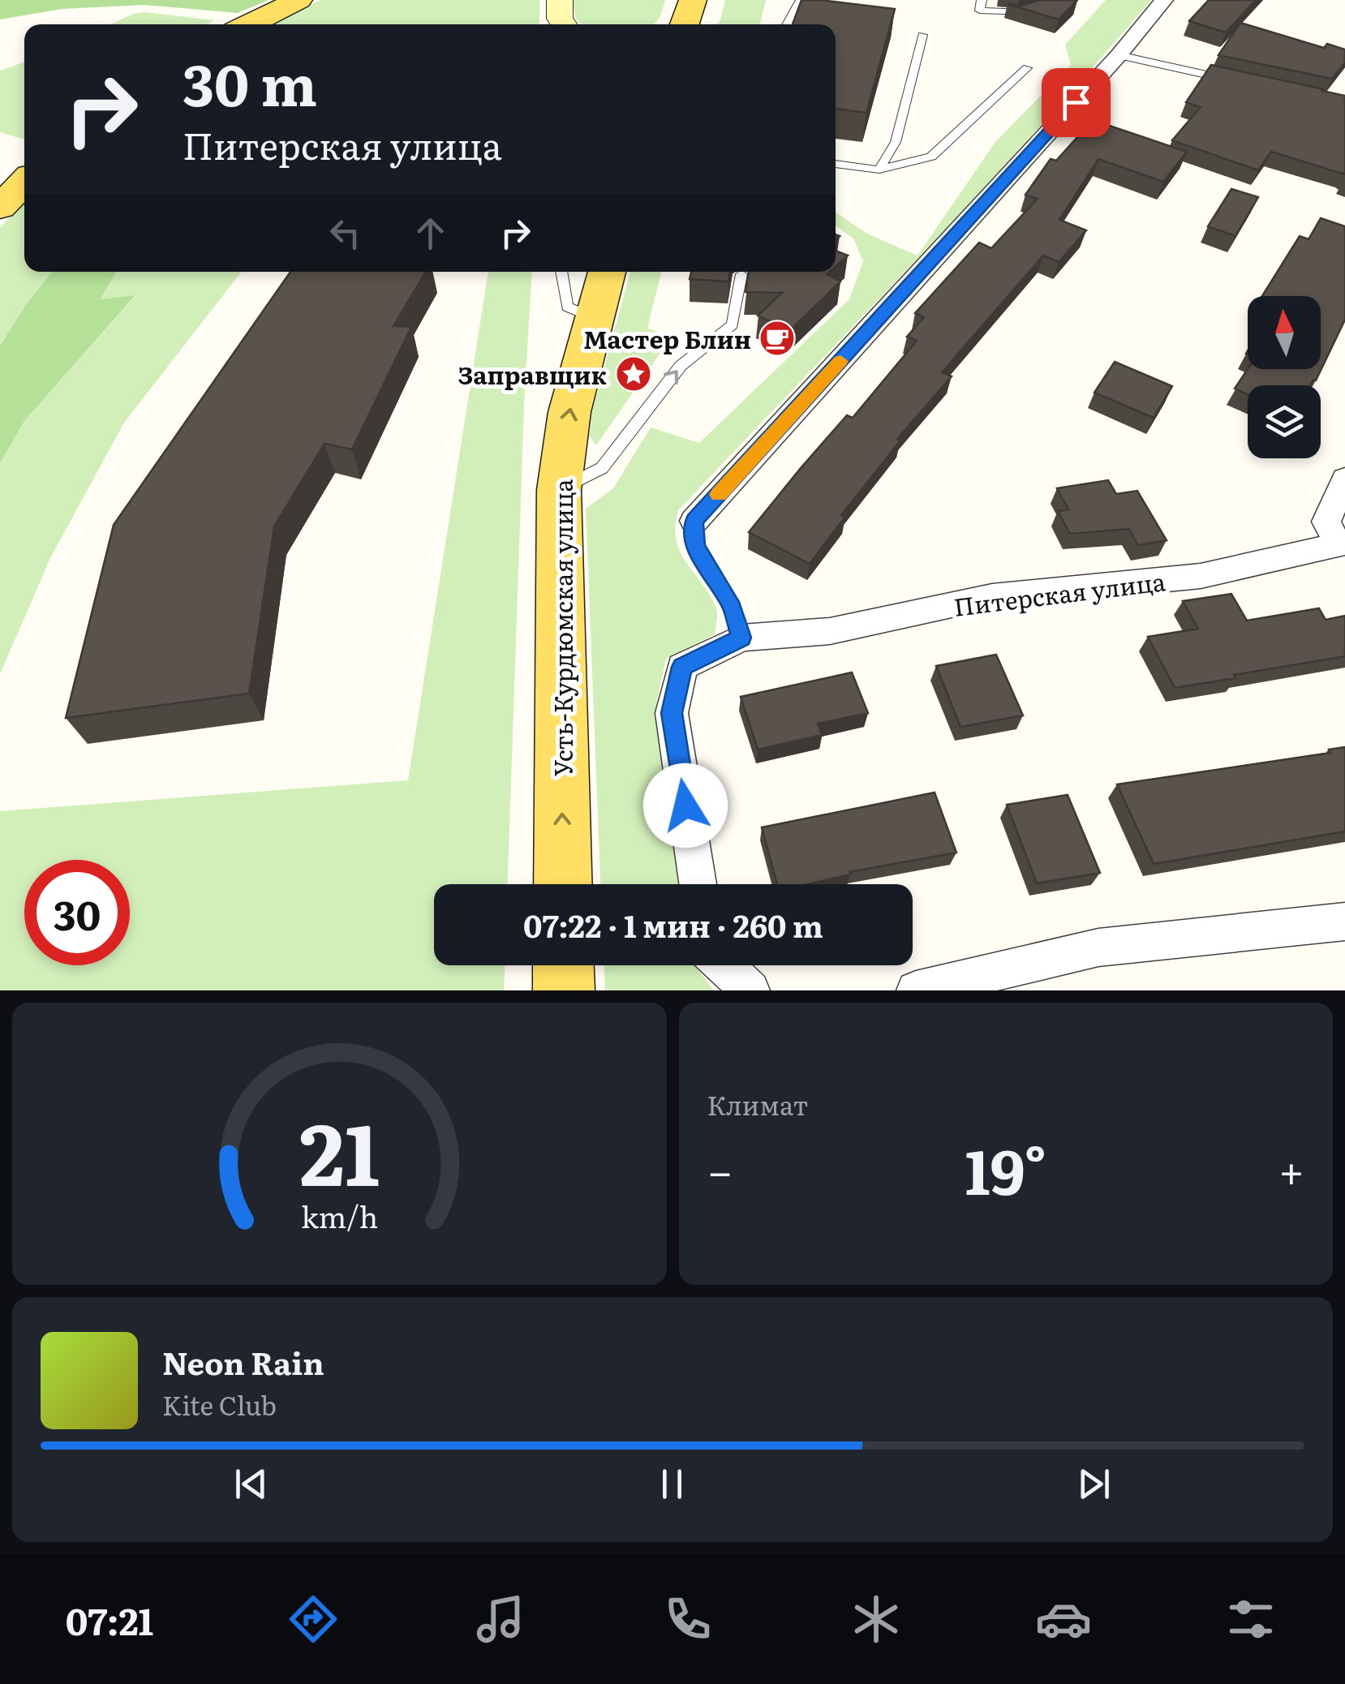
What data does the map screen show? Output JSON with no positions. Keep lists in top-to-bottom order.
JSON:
{
  "streets": {
    "main road": ["Усть-Курдюмская улица"],
    "street": ["Питерская улица"]
  },
  "one_way": ["Усть-Курдюмская улица"],
  "places": {
    "cafe": ["Мастер Блин"],
    "place": ["Заправщик"]
  },
  "north": "top",
  "page": {
    "turn": ["30 m", "Питерская улица"],
    "limit": "30",
    "trip": "07:22 · 1 мин · 260 m",
    "tile": "Климат",
    "heat": ["−", "19°", "+"],
    "song": ["Neon Rain", "Kite Club"],
    "tabs": "07:21",
    "gauge": ["21", "km/h"]
  }
}
